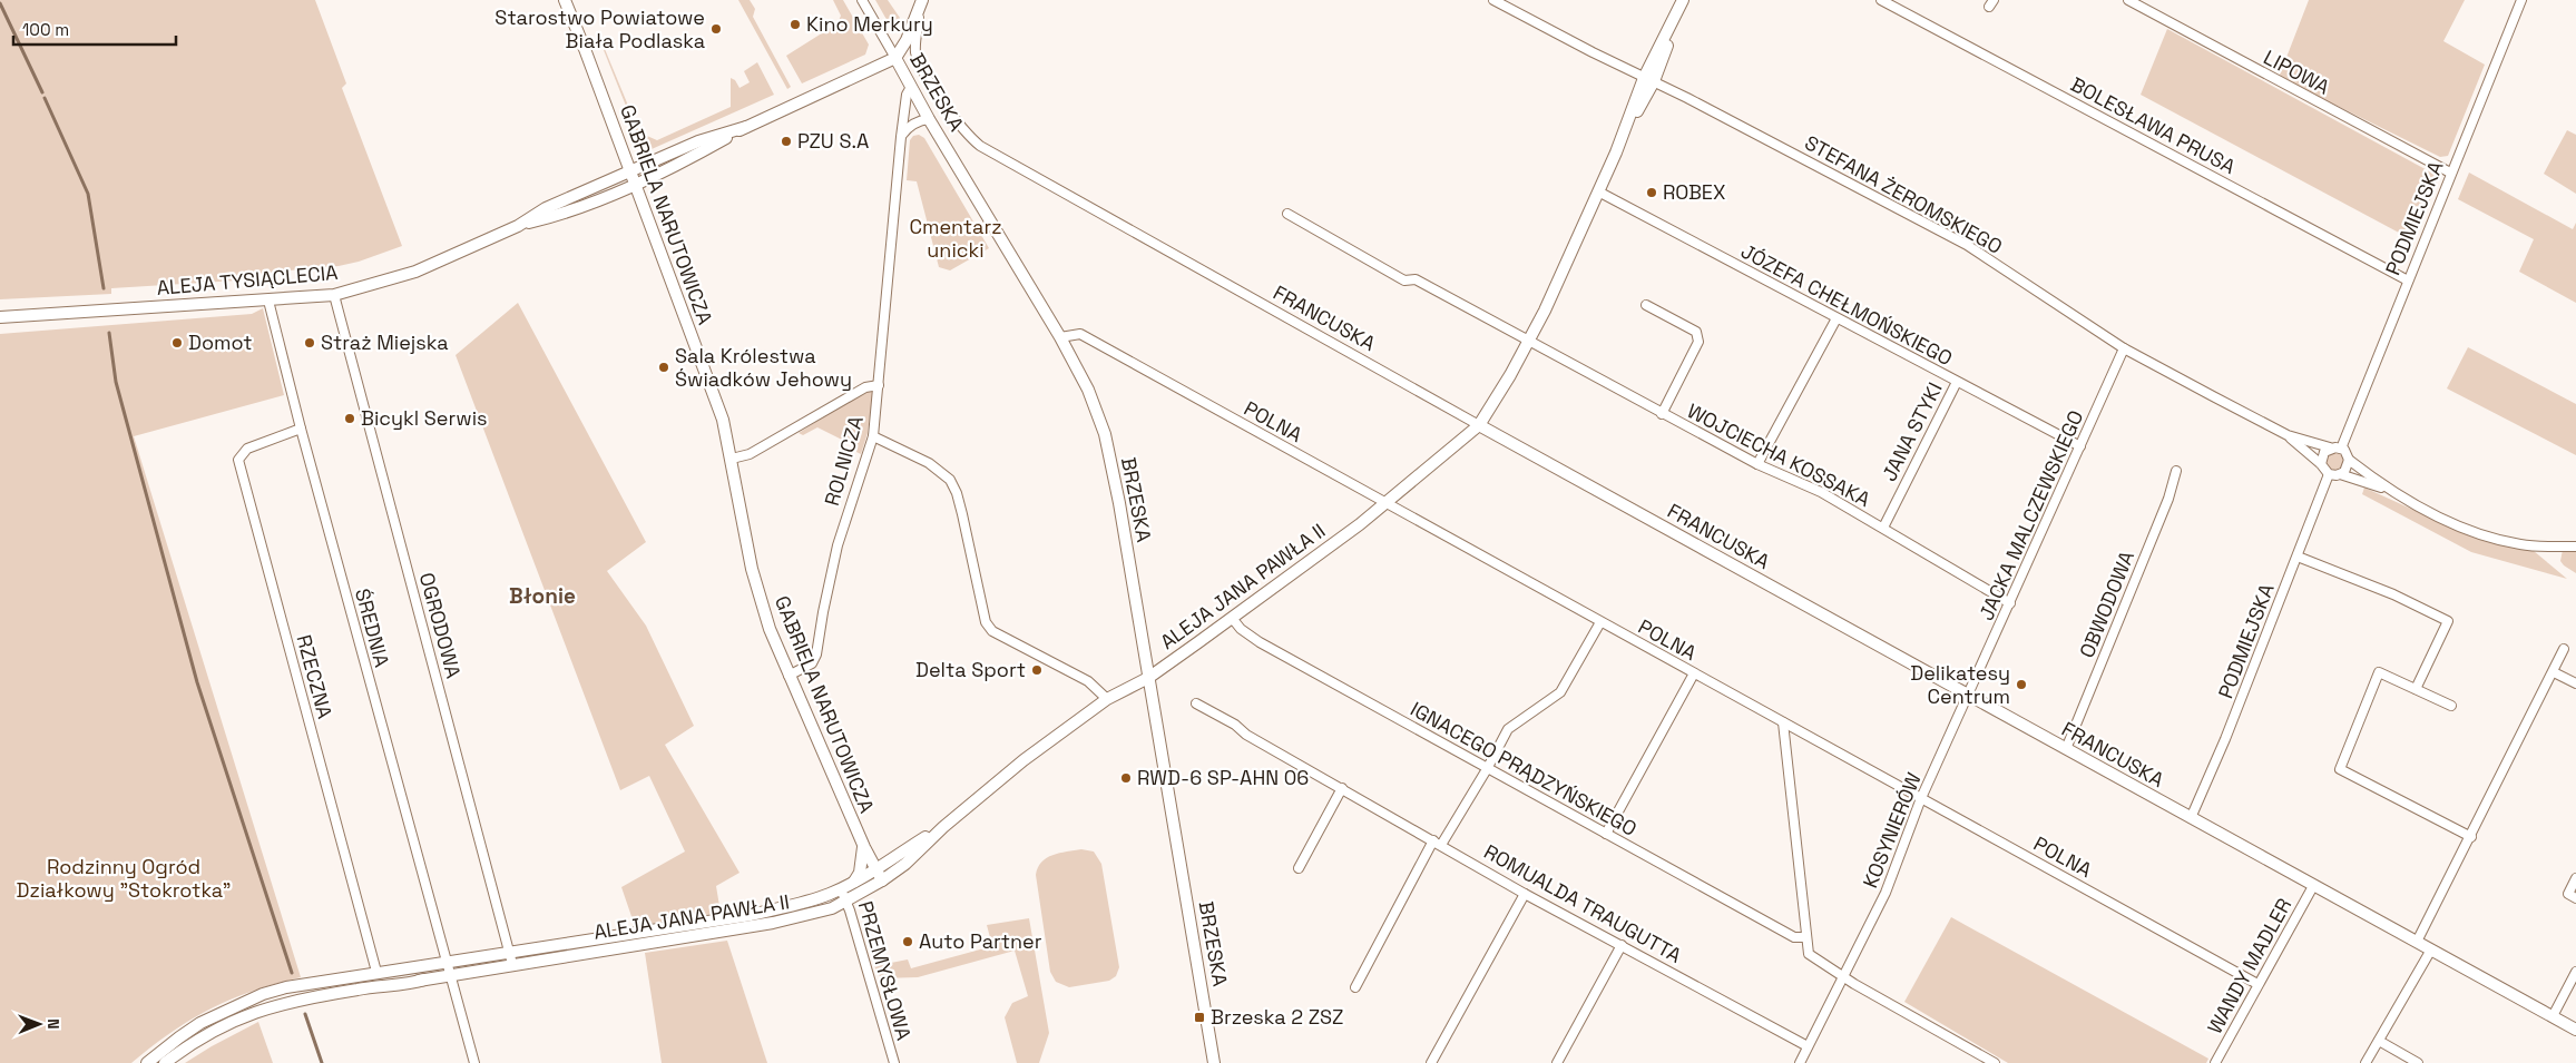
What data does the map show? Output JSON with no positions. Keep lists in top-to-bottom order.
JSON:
{
  "streets": {
    "street": [
      "LIPOWA",
      "BRZESKA",
      "BOLESŁAWA PRUSA",
      "STEFANA ŻEROMSKIEGO",
      "GABRIELA NARUTOWICZA",
      "PODMIEJSKA",
      "ALEJA TYSIĄCLECIA",
      "JÓZEFA CHEŁMOŃSKIEGO",
      "FRANCUSKA",
      "POLNA",
      "JANA STYKI",
      "WOJCIECHA KOSSAKA",
      "ROLNICZA",
      "JACKA MALCZEWSKIEGO",
      "ALEJA JANA PAWŁA II",
      "OBWODOWA",
      "OGRODOWA",
      "ŚREDNIA",
      "RZECZNA",
      "IGNACEGO PRĄDZYŃSKIEGO",
      "KOSYNIERÓW",
      "ROMUALDA TRAUGUTTA",
      "WANDY MADLER",
      "PRZEMYSŁOWA"
    ]
  },
  "crossings": [
    ["LIPOWA", "PODMIEJSKA"],
    ["BRZESKA", "ALEJA TYSIĄCLECIA"],
    ["BRZESKA", "POLNA"],
    ["BRZESKA", "ROLNICZA"],
    ["BRZESKA", "ALEJA JANA PAWŁA II"],
    ["BOLESŁAWA PRUSA", "PODMIEJSKA"],
    ["STEFANA ŻEROMSKIEGO", "PODMIEJSKA"],
    ["STEFANA ŻEROMSKIEGO", "JACKA MALCZEWSKIEGO"],
    ["STEFANA ŻEROMSKIEGO", "ALEJA JANA PAWŁA II"],
    ["GABRIELA NARUTOWICZA", "ALEJA TYSIĄCLECIA"],
    ["GABRIELA NARUTOWICZA", "ROLNICZA"],
    ["GABRIELA NARUTOWICZA", "ALEJA JANA PAWŁA II"],
    ["PODMIEJSKA", "FRANCUSKA"],
    ["ALEJA TYSIĄCLECIA", "OGRODOWA"],
    ["ALEJA TYSIĄCLECIA", "ŚREDNIA"],
    ["JÓZEFA CHEŁMOŃSKIEGO", "JANA STYKI"],
    ["JÓZEFA CHEŁMOŃSKIEGO", "JACKA MALCZEWSKIEGO"],
    ["JÓZEFA CHEŁMOŃSKIEGO", "ALEJA JANA PAWŁA II"],
    ["FRANCUSKA", "JACKA MALCZEWSKIEGO"],
    ["FRANCUSKA", "ALEJA JANA PAWŁA II"],
    ["FRANCUSKA", "OBWODOWA"],
    ["FRANCUSKA", "KOSYNIERÓW"],
    ["FRANCUSKA", "WANDY MADLER"],
    ["POLNA", "ALEJA JANA PAWŁA II"],
    ["POLNA", "KOSYNIERÓW"],
    ["POLNA", "WANDY MADLER"],
    ["JANA STYKI", "WOJCIECHA KOSSAKA"],
    ["WOJCIECHA KOSSAKA", "JACKA MALCZEWSKIEGO"],
    ["WOJCIECHA KOSSAKA", "ALEJA JANA PAWŁA II"],
    ["JACKA MALCZEWSKIEGO", "KOSYNIERÓW"],
    ["ALEJA JANA PAWŁA II", "OGRODOWA"],
    ["ALEJA JANA PAWŁA II", "ŚREDNIA"],
    ["ALEJA JANA PAWŁA II", "RZECZNA"],
    ["ALEJA JANA PAWŁA II", "IGNACEGO PRĄDZYŃSKIEGO"],
    ["ALEJA JANA PAWŁA II", "PRZEMYSŁOWA"],
    ["ŚREDNIA", "RZECZNA"],
    ["KOSYNIERÓW", "ROMUALDA TRAUGUTTA"]
  ],
  "districts": ["Błonie"],
  "parks": ["Cmentarz unicki", "Rodzinny Ogród Działkowy \"Stokrotka\""],
  "places": {
    "other": [
      "Kino Merkury",
      "Starostwo Powiatowe Biała Podlaska",
      "PZU S.A",
      "ROBEX",
      "Domot",
      "Straż Miejska",
      "Sala Królestwa Świadków Jehowy",
      "Bicykl Serwis",
      "Delta Sport",
      "Delikatesy Centrum",
      "RWD-6 SP-AHN 06",
      "Auto Partner"
    ],
    "transit": ["Brzeska 2 ZSZ"]
  },
  "scale_bar": "100 m",
  "north": "right"
}
